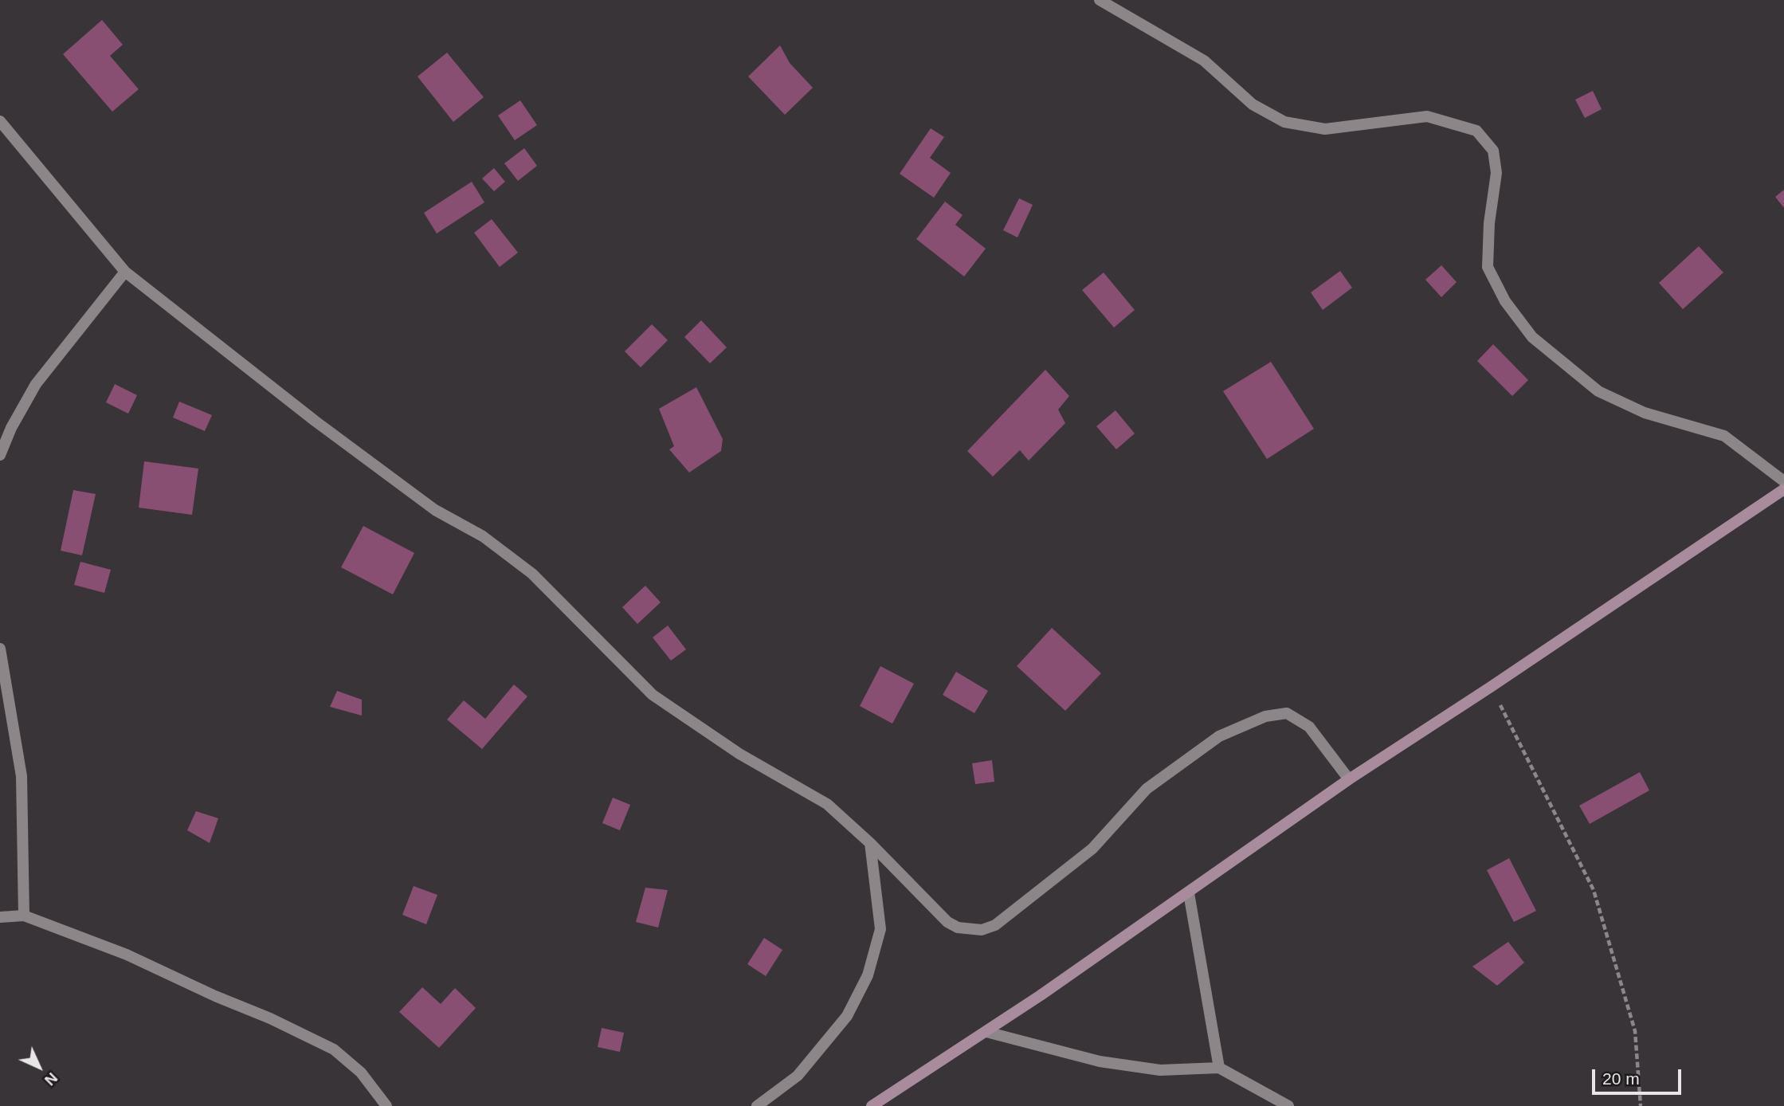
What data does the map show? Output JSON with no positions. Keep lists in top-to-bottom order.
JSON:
{
  "scale_bar": "20 m",
  "north": "bottom right"
}
